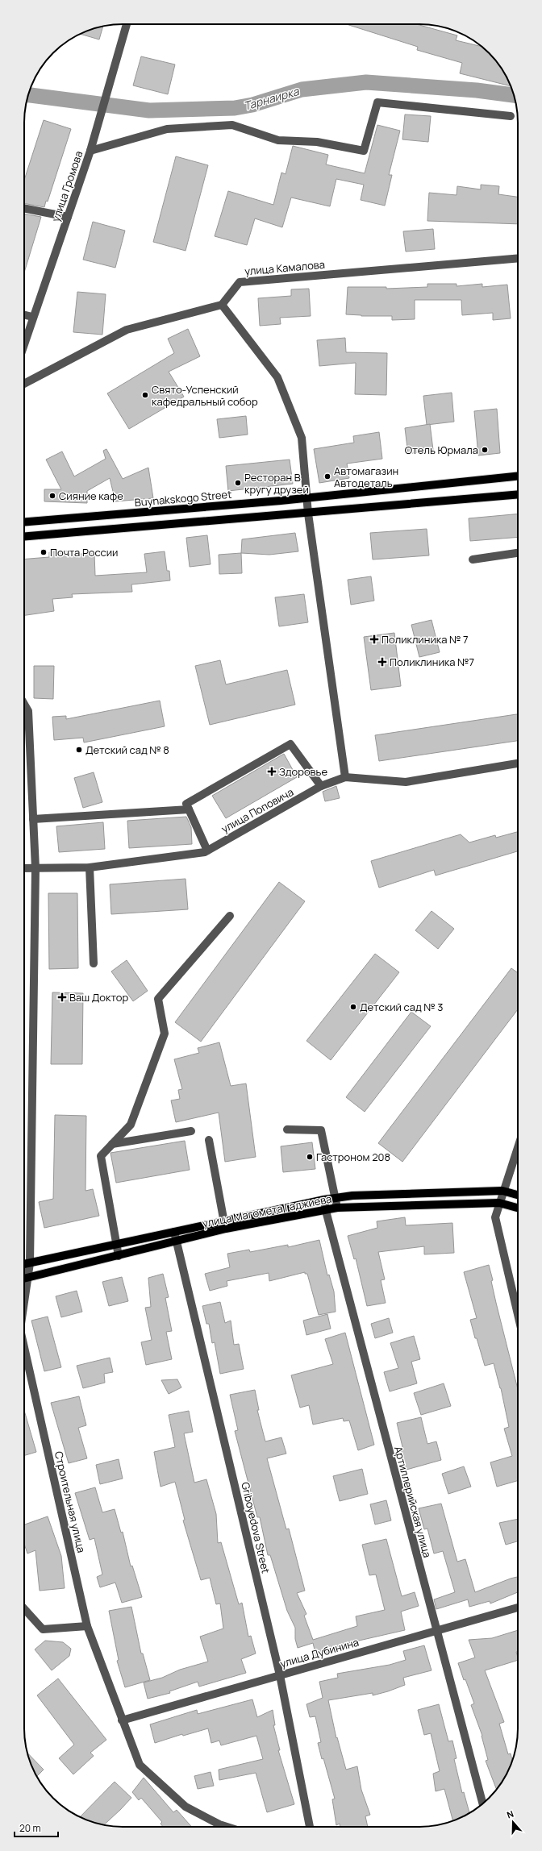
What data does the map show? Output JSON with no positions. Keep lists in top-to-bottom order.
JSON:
{
  "streets": {
    "main road": ["Buynakskogo Street", "улица Магомета Гаджиева"],
    "street": [
      "улица Громова",
      "улица Камалова",
      "улица Поповича",
      "Строительная улица",
      "Артиллерийская улица",
      "Griboyedova Street",
      "улица Дубинина"
    ]
  },
  "crossings": [
    ["улица Поповича", "Строительная улица"],
    ["улица Магомета Гаджиева", "Строительная улица"],
    ["улица Магомета Гаджиева", "Артиллерийская улица"],
    ["улица Магомета Гаджиева", "Griboyedova Street"],
    ["Строительная улица", "улица Дубинина"],
    ["Артиллерийская улица", "улица Дубинина"],
    ["Griboyedova Street", "улица Дубинина"]
  ],
  "water": ["Тарнаирка"],
  "places": {
    "other": [
      "Свято-Успенский кафедральный собор",
      "Отель Юрмала",
      "Автомагазин Автодеталь",
      "Ресторан В кругу друзей",
      "Сияние кафе",
      "Почта России",
      "Детский сад № 8",
      "Детский сад № 3",
      "Гастроном 208"
    ],
    "health": [
      "Поликлиника № 7",
      "Поликлиника №7",
      "Здоровье",
      "Ваш Доктор"
    ]
  },
  "scale_bar": "20 m",
  "north": "top"
}
